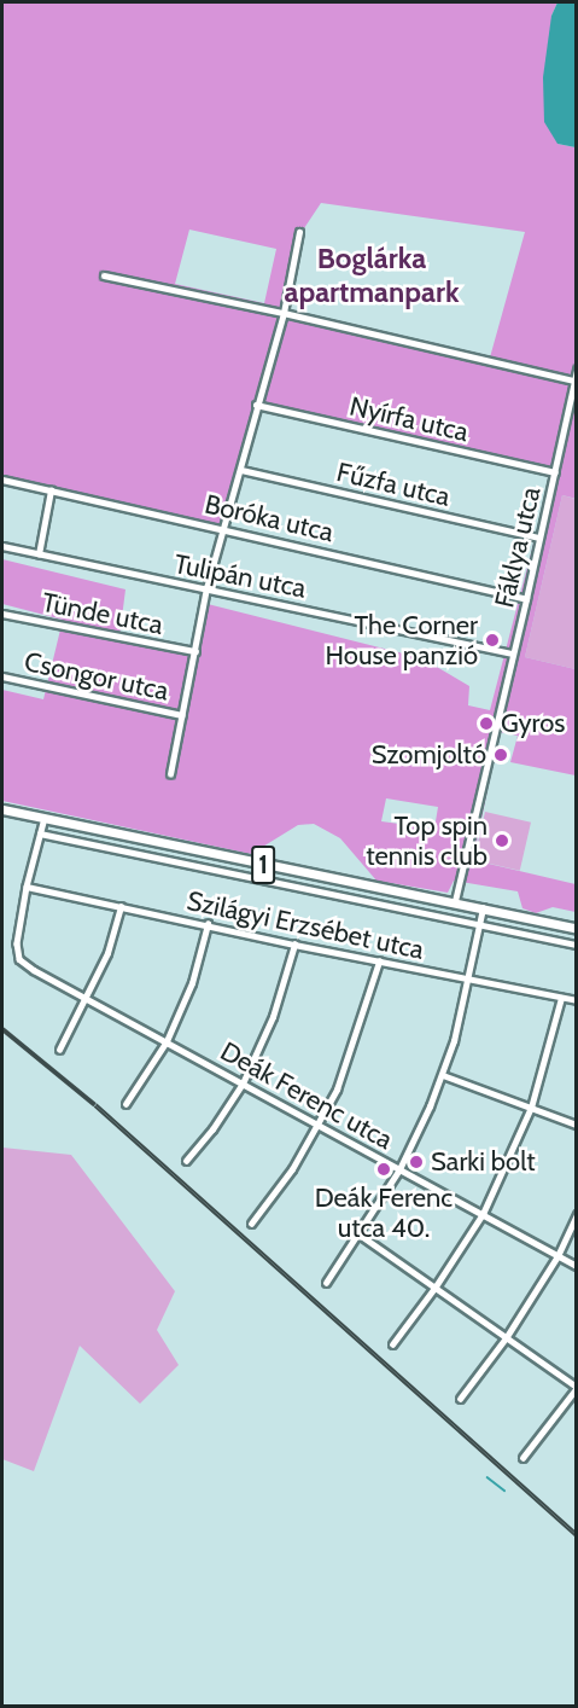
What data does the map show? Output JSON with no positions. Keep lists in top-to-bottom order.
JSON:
{
  "streets": {
    "main road": ["1"],
    "street": [
      "Nyírfa utca",
      "Fűzfa utca",
      "Boróka utca",
      "Fáklya utca",
      "Tulipán utca",
      "Tünde utca",
      "Csongor utca",
      "Szilágyi Erzsébet utca",
      "Deák Ferenc utca"
    ]
  },
  "crossings": [
    ["Nyírfa utca", "Fáklya utca"],
    ["Nyírfa utca", "Tünde utca"],
    ["Fűzfa utca", "Fáklya utca"],
    ["Fűzfa utca", "Tünde utca"],
    ["Boróka utca", "Fáklya utca"],
    ["Boróka utca", "Tünde utca"],
    ["Fáklya utca", "Tulipán utca"],
    ["Fáklya utca", "1"],
    ["Tulipán utca", "Tünde utca"],
    ["Tünde utca", "Csongor utca"],
    ["Szilágyi Erzsébet utca", "Deák Ferenc utca"]
  ],
  "districts": ["Boglárka apartmanpark"],
  "places": [
    "The Corner House panzió",
    "Gyros",
    "Szomjoltó",
    "Top spin tennis club",
    "Sarki bolt",
    "Deák Ferenc utca 40."
  ]
}
